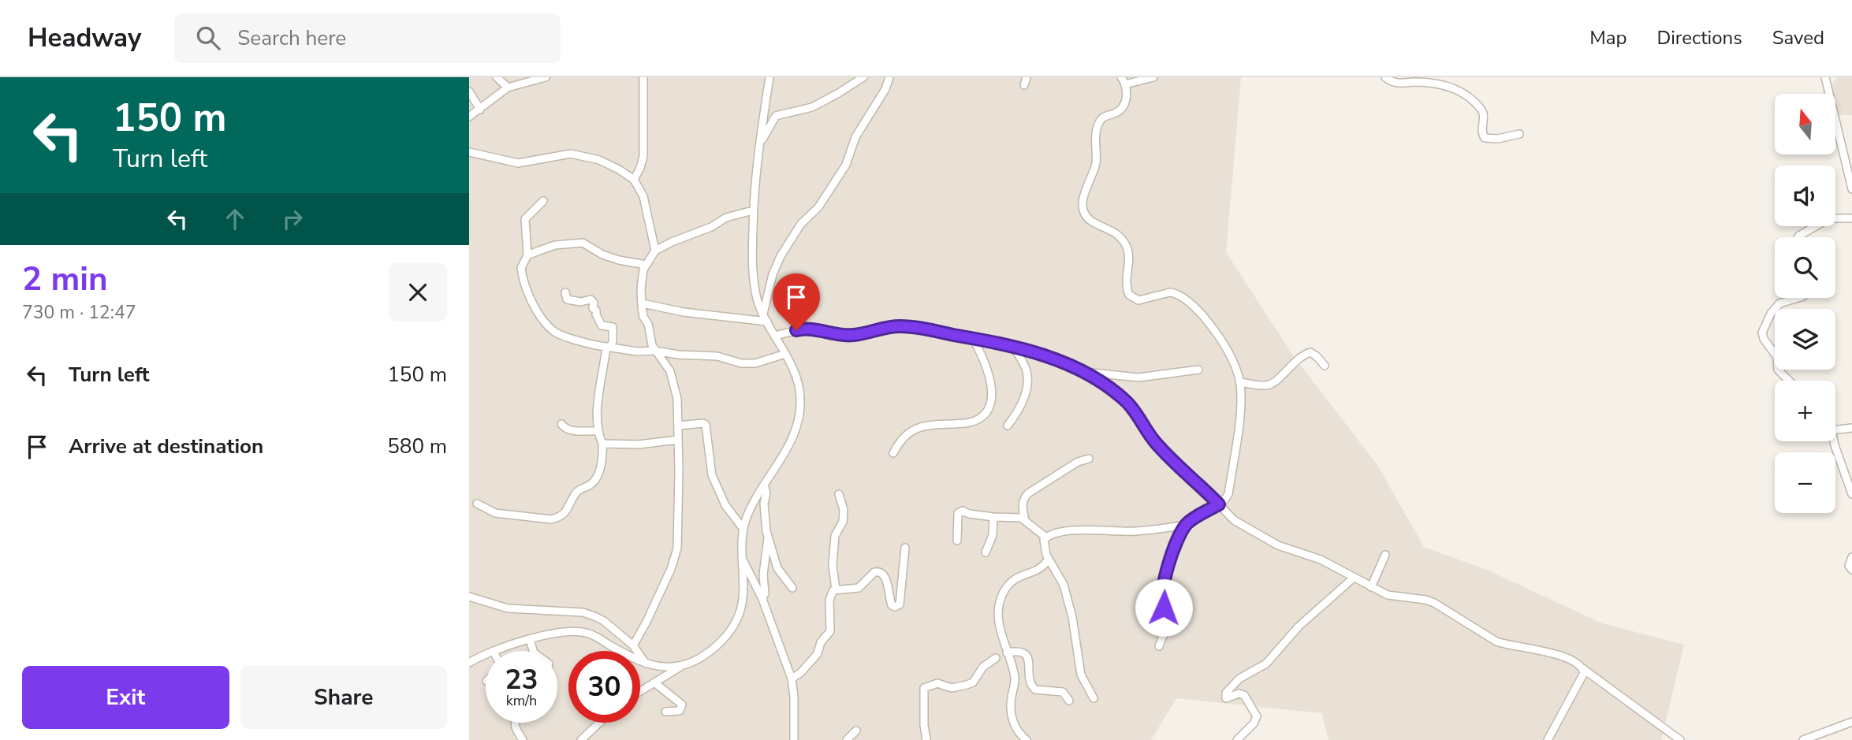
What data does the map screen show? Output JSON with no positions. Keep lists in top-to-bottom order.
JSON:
{
  "north": "top",
  "page": {
    "header": "Headway",
    "search": "Search here",
    "nav": ["Map", "Directions", "Saved"],
    "turn": ["150 m", "Turn left"],
    "map_buttons": ["+", "−"],
    "heading": ["2 min", "730 m · 12:47"],
    "list": [
      {
        "name": "Turn left",
        "value": "150 m"
      },
      {
        "name": "Arrive at destination",
        "value": "580 m"
      }
    ],
    "speed": "23 km/h",
    "limit": "30",
    "buttons": ["Exit", "Share"]
  }
}
